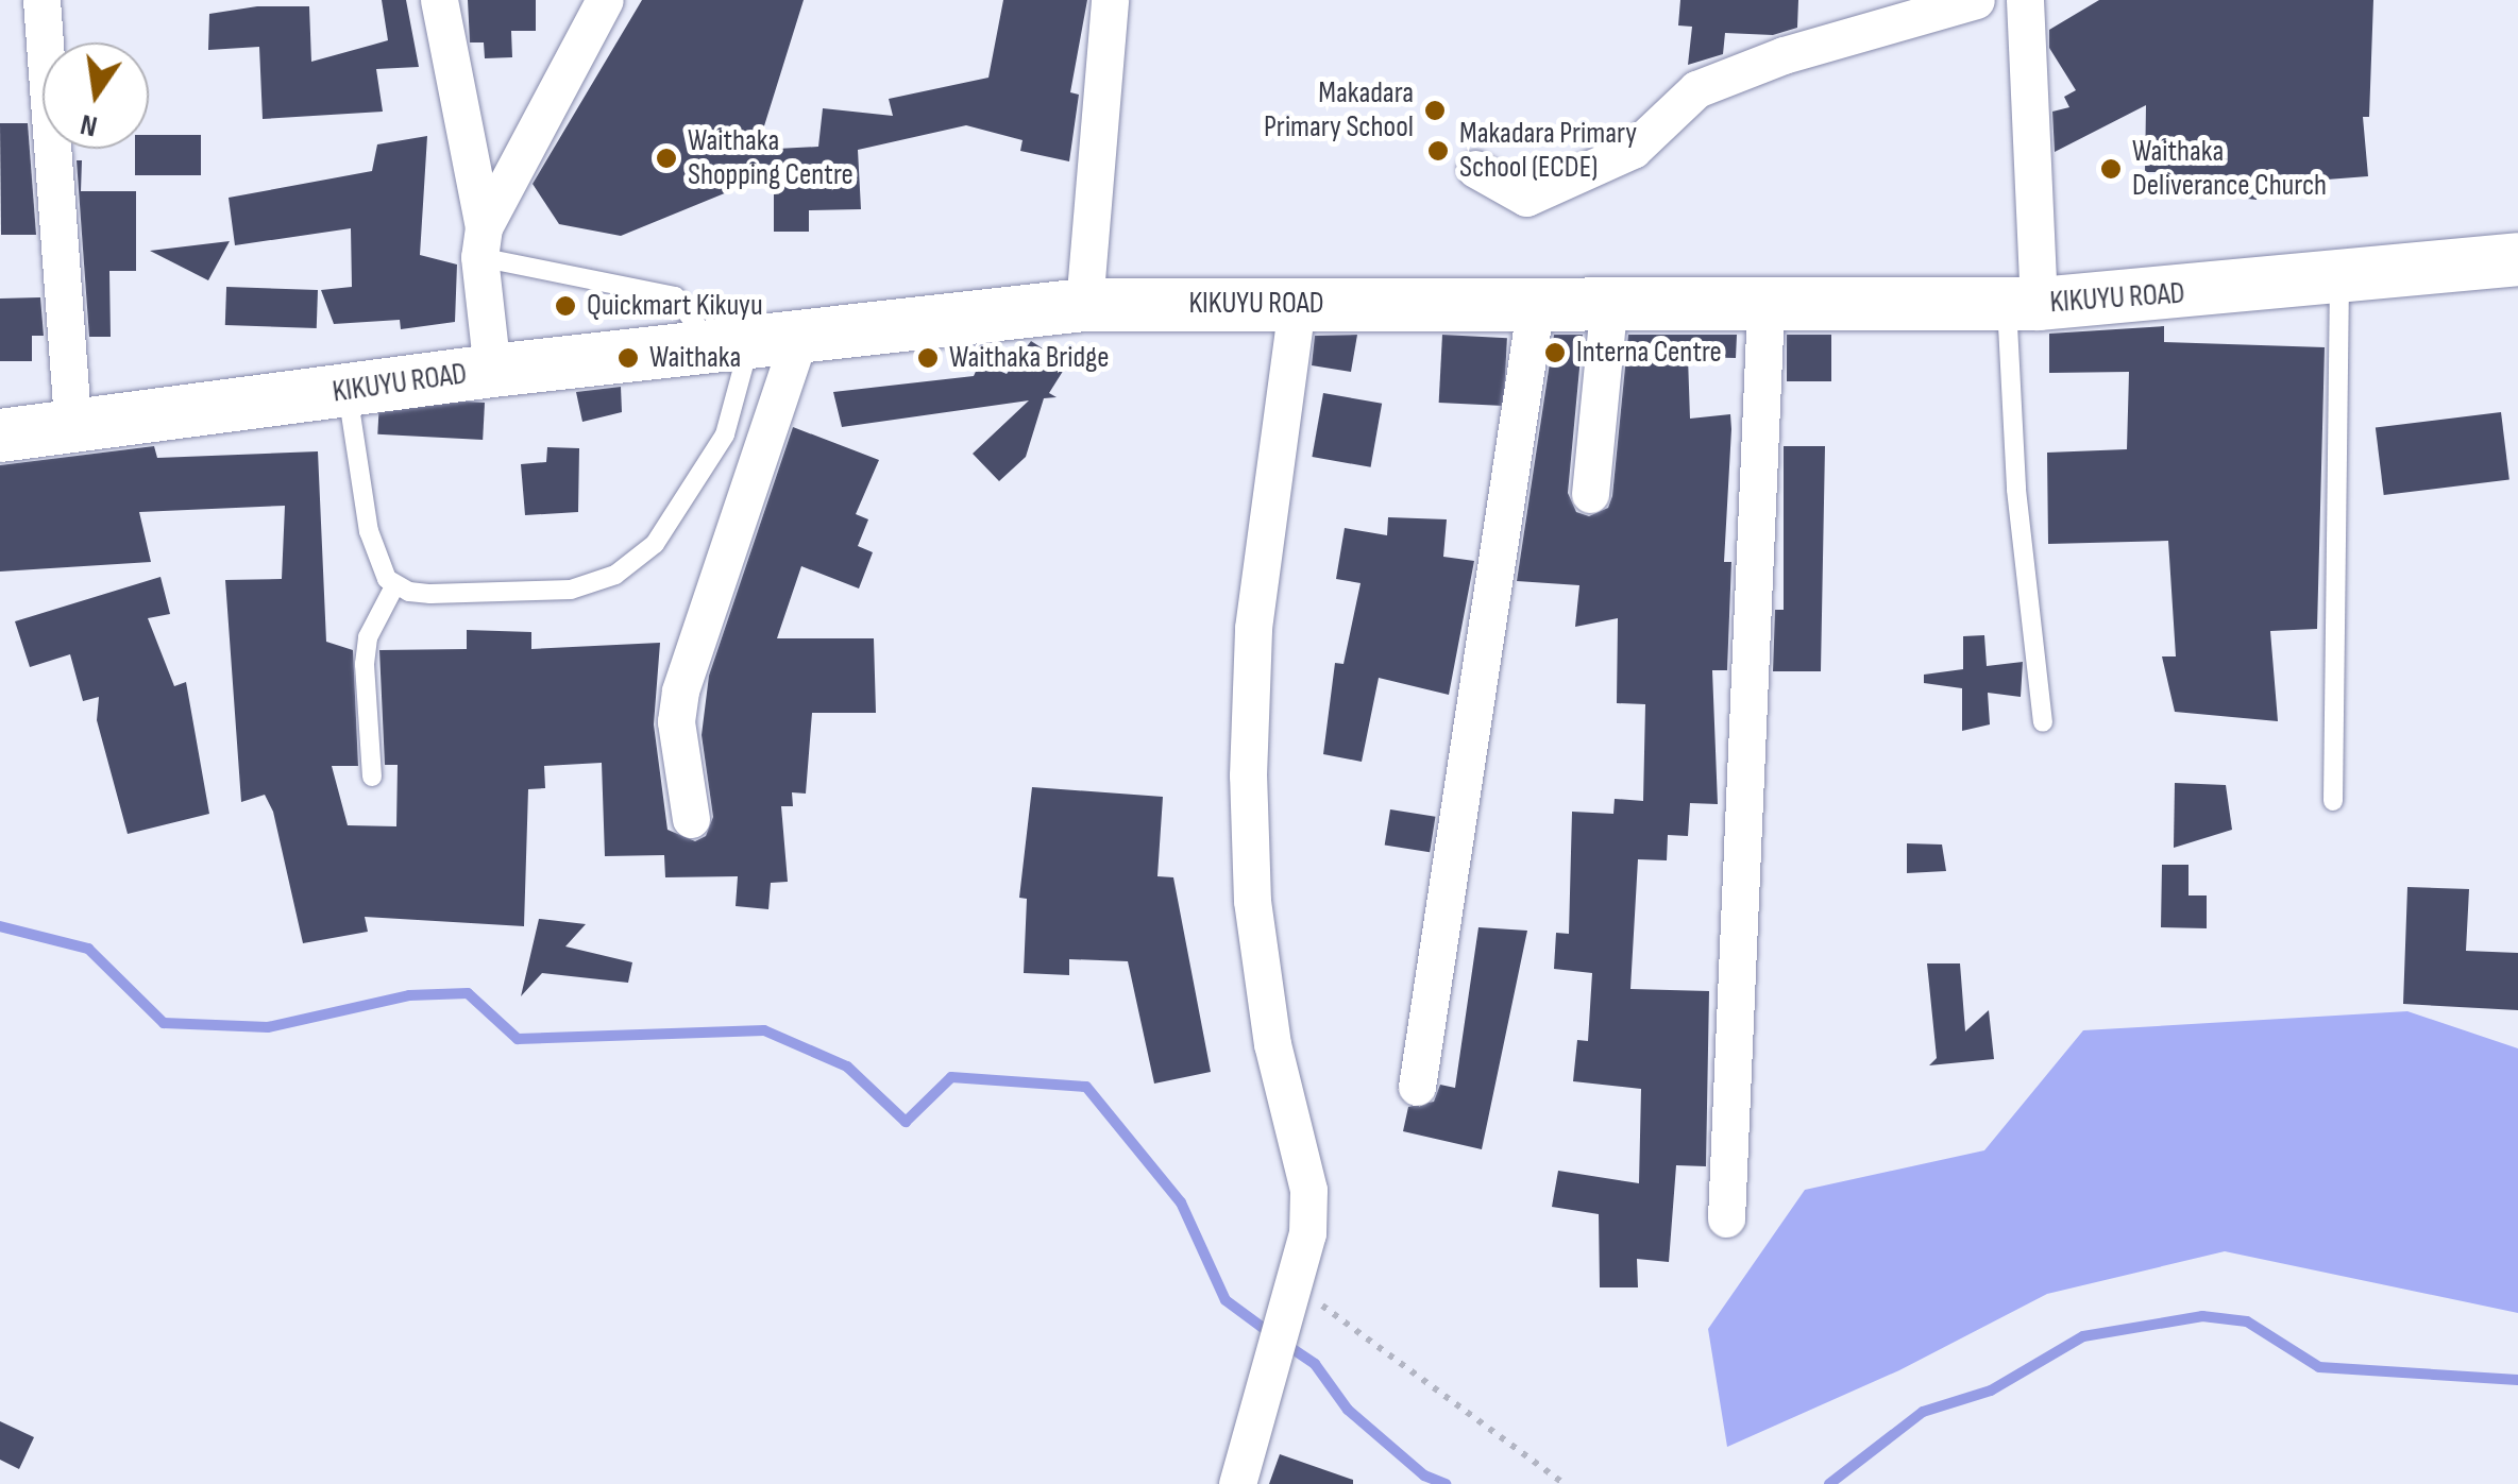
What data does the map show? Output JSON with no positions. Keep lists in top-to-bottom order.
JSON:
{
  "streets": {
    "main road": ["KIKUYU ROAD"]
  },
  "places": [
    "Makadara Primary School",
    "Makadara Primary School (ECDE)",
    "Waithaka Shopping Centre",
    "Waithaka Deliverance Church",
    "Quickmart Kikuyu",
    "Interna Centre",
    "Waithaka",
    "Waithaka Bridge"
  ],
  "north": "bottom"
}
